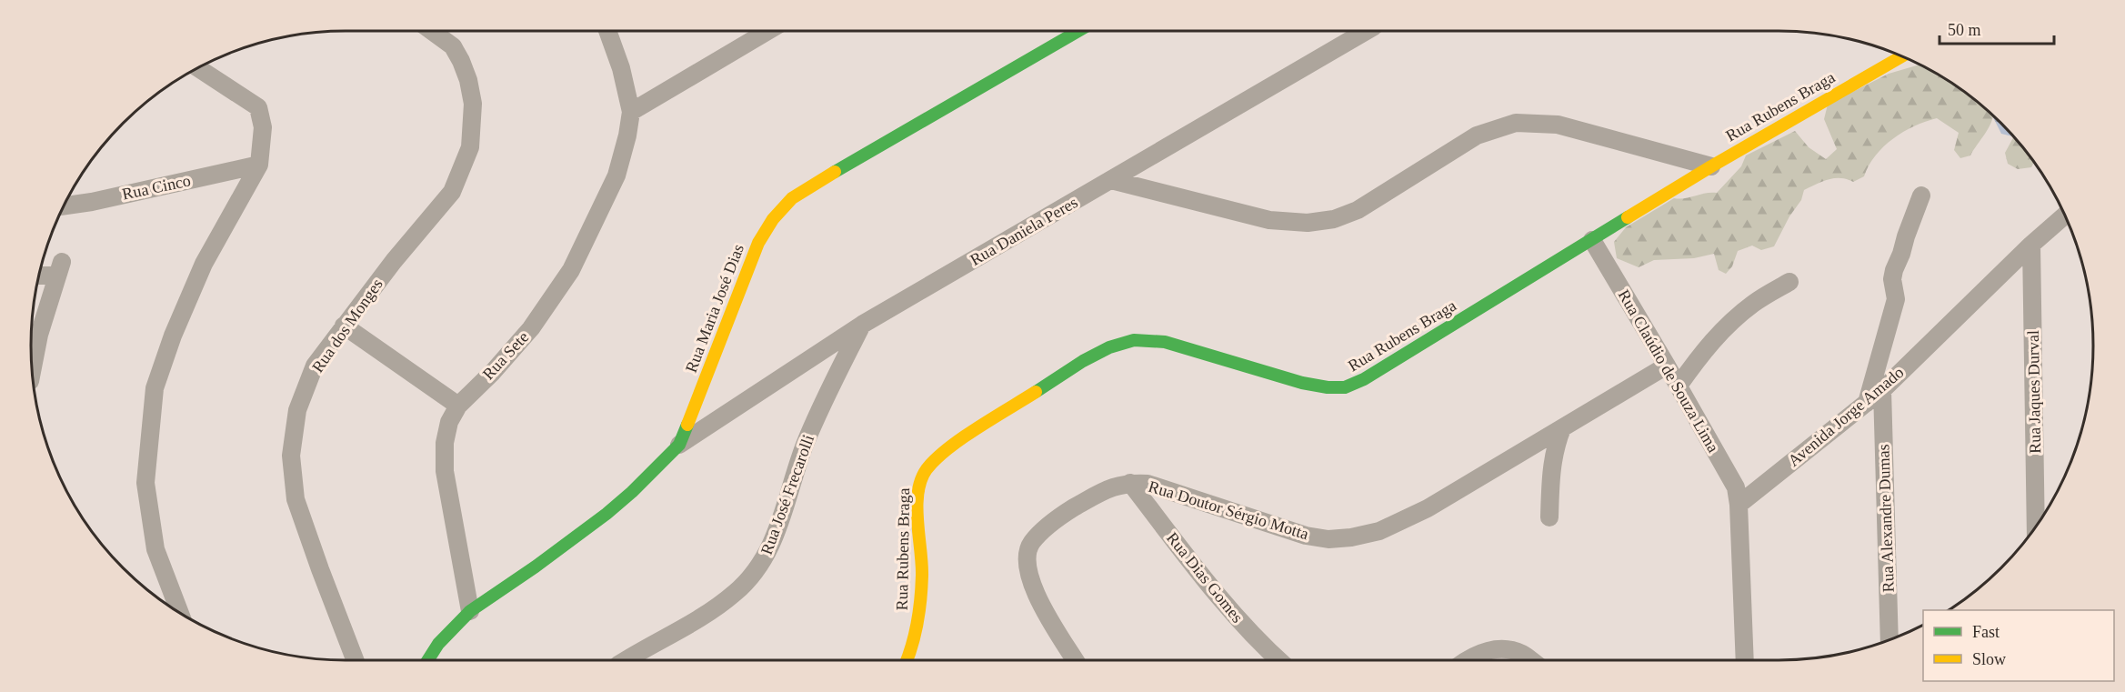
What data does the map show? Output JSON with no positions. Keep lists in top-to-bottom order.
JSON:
{
  "streets": {
    "street": [
      "Rua Rubens Braga",
      "Rua Cinco",
      "Rua Daniela Peres",
      "Rua Maria José Dias",
      "Rua dos Monges",
      "Rua Sete",
      "Rua Claúdio de Souza Lima",
      "Rua Jaques Durval",
      "Avenida Jorge Amado",
      "Rua José Frecarolli",
      "Rua Doutor Sérgio Motta",
      "Rua Alexandre Dumas",
      "Rua Dias Gomes"
    ]
  },
  "crossings": [
    ["Rua Rubens Braga", "Rua Claúdio de Souza Lima"],
    ["Rua Daniela Peres", "Rua Maria José Dias"],
    ["Rua Daniela Peres", "Rua José Frecarolli"],
    ["Rua Maria José Dias", "Rua Sete"],
    ["Rua Claúdio de Souza Lima", "Avenida Jorge Amado"],
    ["Rua Claúdio de Souza Lima", "Rua Doutor Sérgio Motta"],
    ["Rua Jaques Durval", "Avenida Jorge Amado"],
    ["Avenida Jorge Amado", "Rua Alexandre Dumas"],
    ["Rua Doutor Sérgio Motta", "Rua Dias Gomes"]
  ],
  "legend": ["Fast", "Slow"],
  "scale_bar": "50 m"
}
